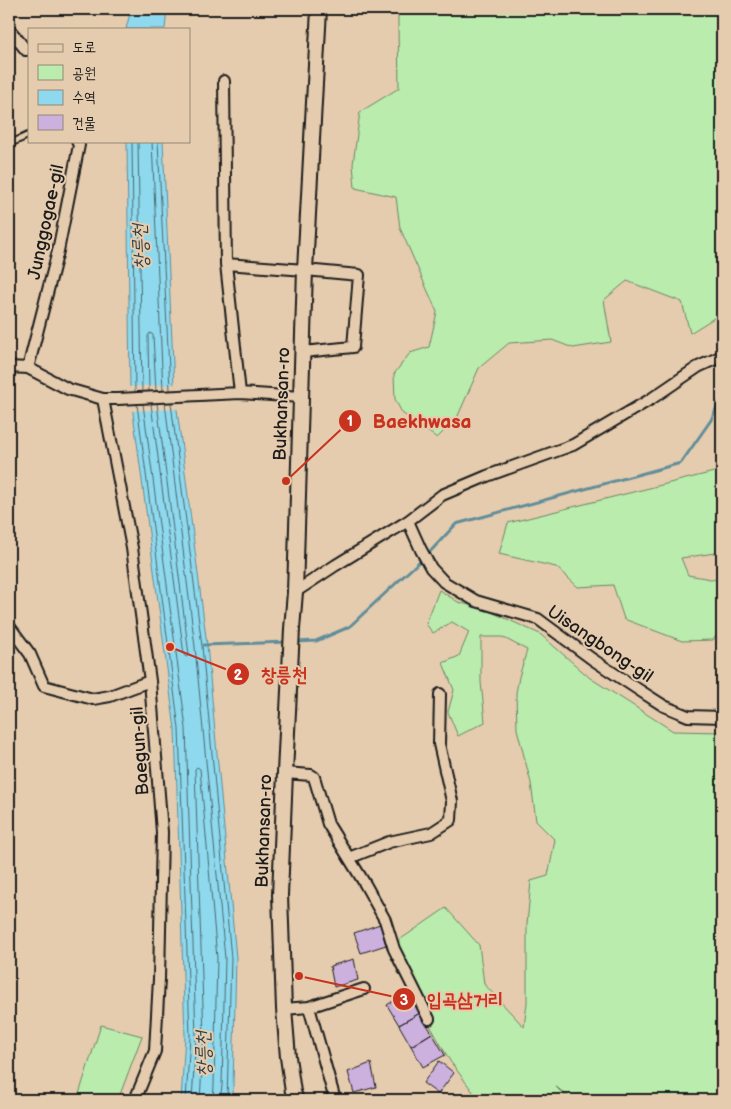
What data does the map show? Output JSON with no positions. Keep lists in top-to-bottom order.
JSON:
{
  "streets": {
    "main road": ["Bukhansan-ro"],
    "street": ["Junggogae-gil", "Uisangbong-gil", "Baegun-gil"]
  },
  "water": ["창릉천"],
  "places": ["Baekhwasa", "창릉천", "입곡삼거리"],
  "legend": [
    "도로",
    "공원",
    "수역",
    "건물"
  ]
}
